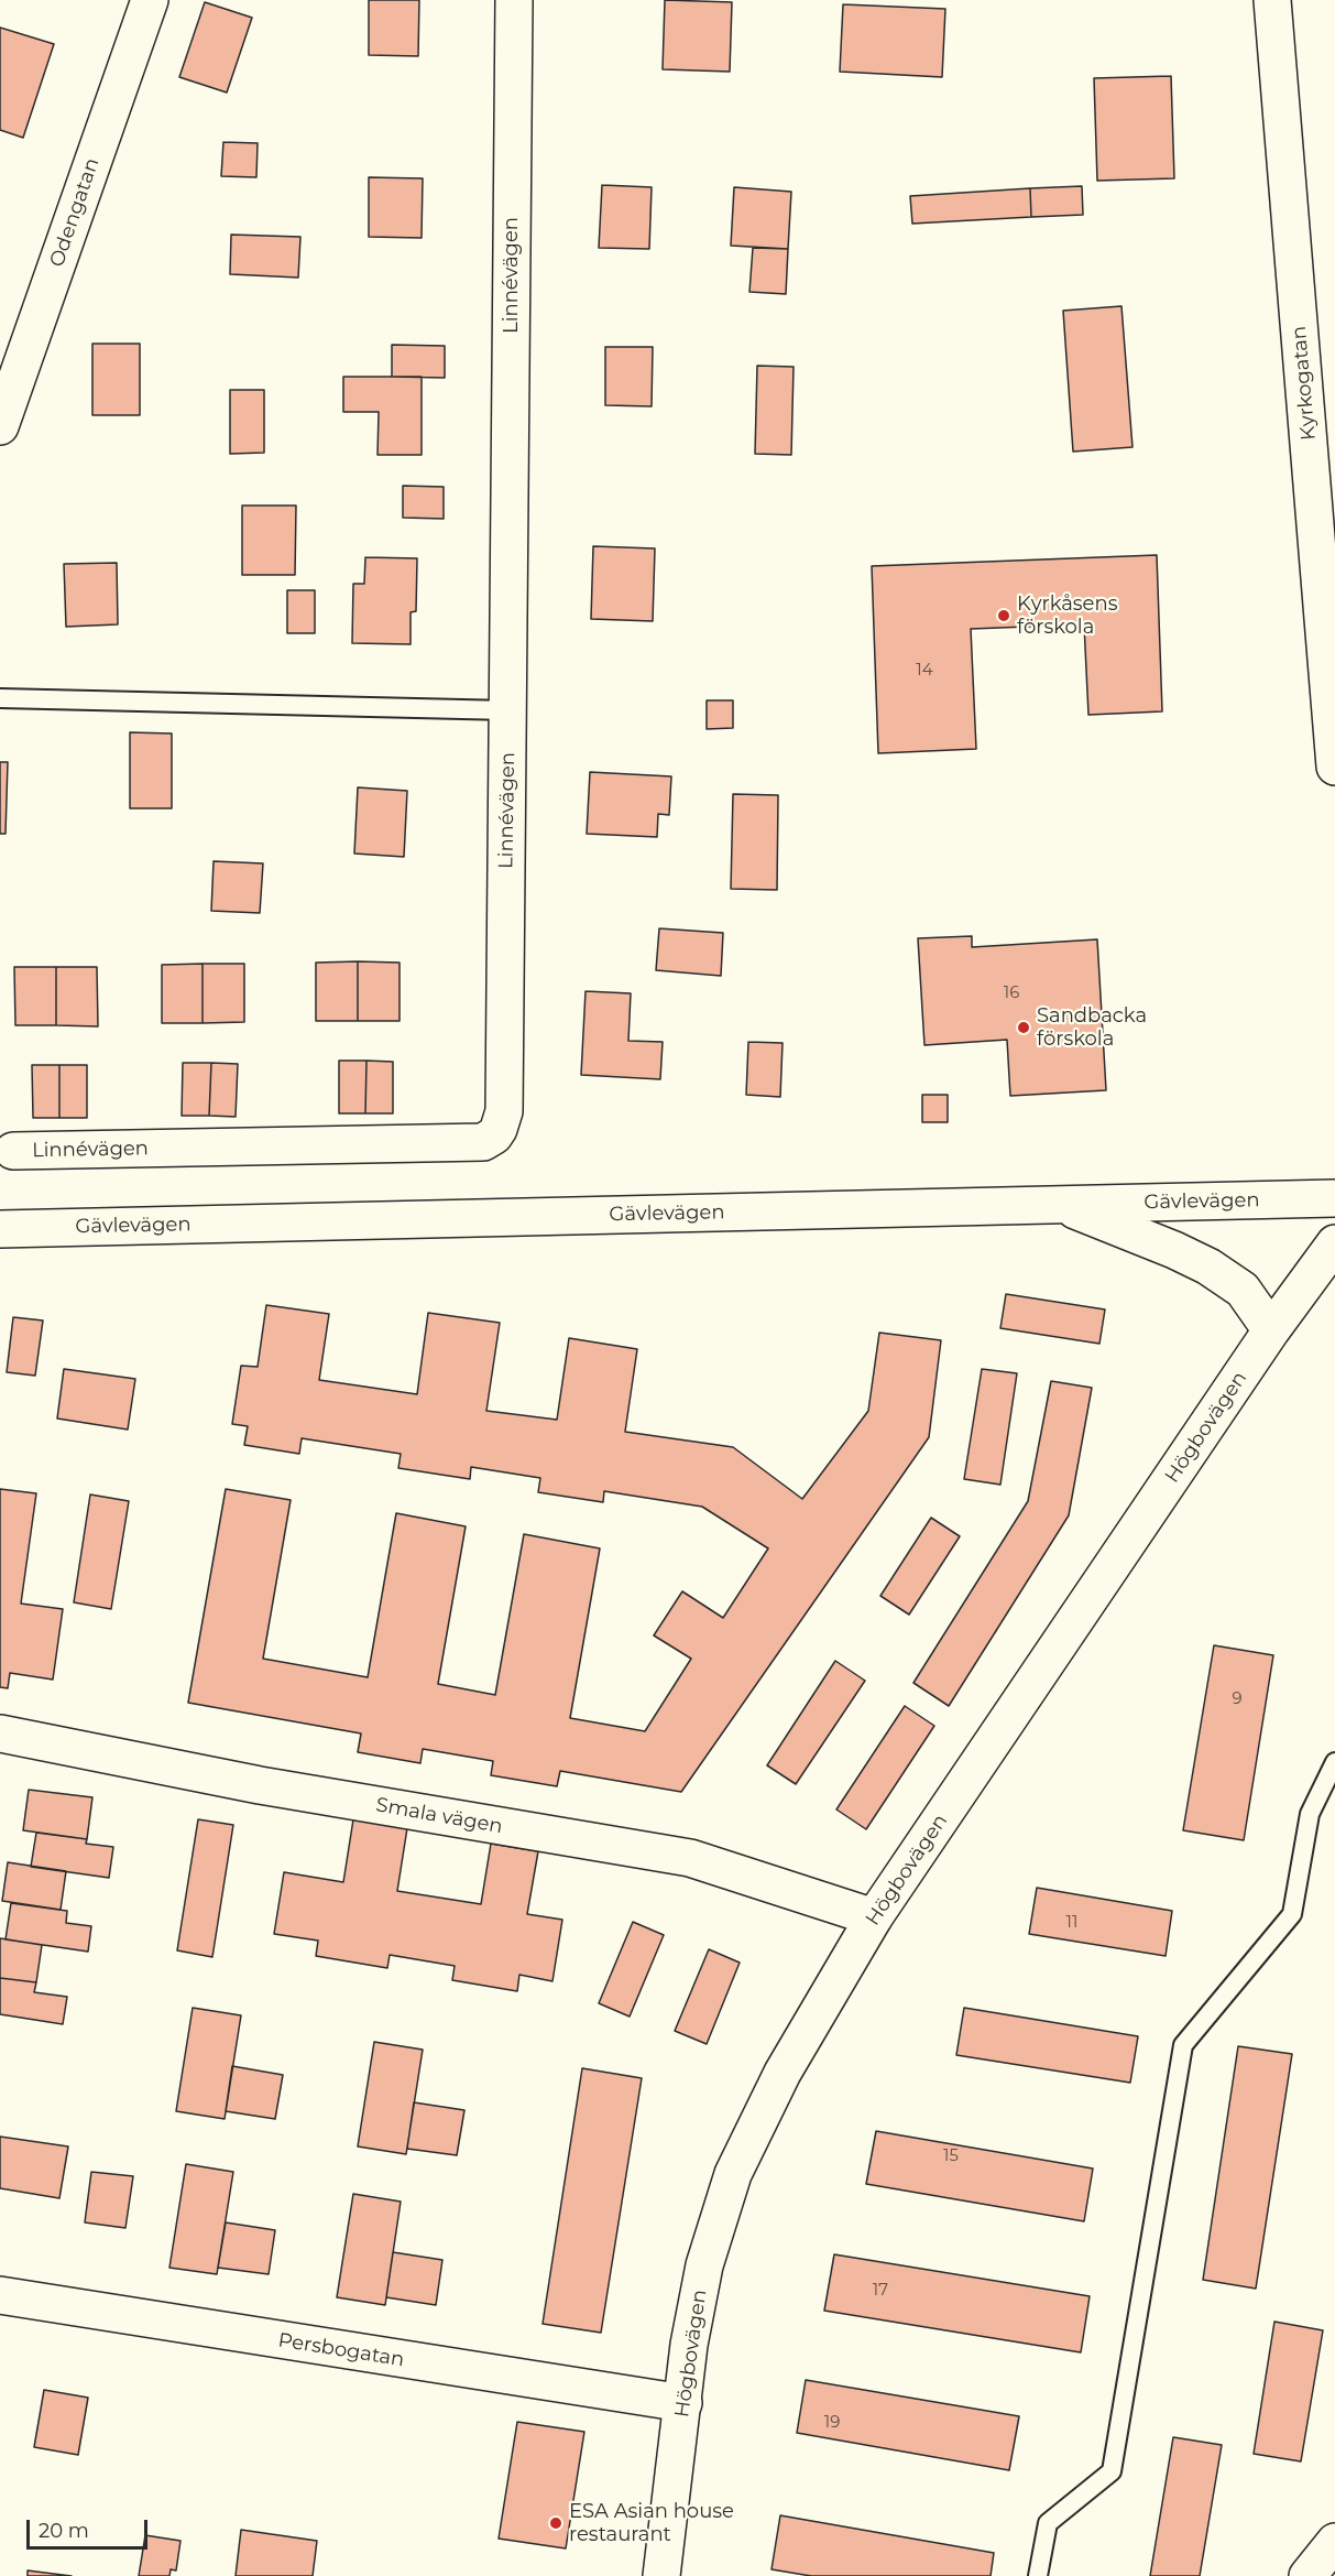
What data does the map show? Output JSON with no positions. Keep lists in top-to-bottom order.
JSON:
{
  "streets": {
    "street": [
      "Odengatan",
      "Linnévägen",
      "Kyrkogatan",
      "Gävlevägen",
      "Högbovägen",
      "Smala vägen",
      "Persbogatan"
    ]
  },
  "crossings": [
    ["Högbovägen", "Smala vägen"],
    ["Högbovägen", "Persbogatan"]
  ],
  "places": ["Kyrkåsens förskola", "Sandbacka förskola", "ESA Asian house restaurant"],
  "house_numbers": [
    "14",
    "16",
    "9",
    "11",
    "15",
    "17",
    "19"
  ],
  "scale_bar": "20 m"
}
